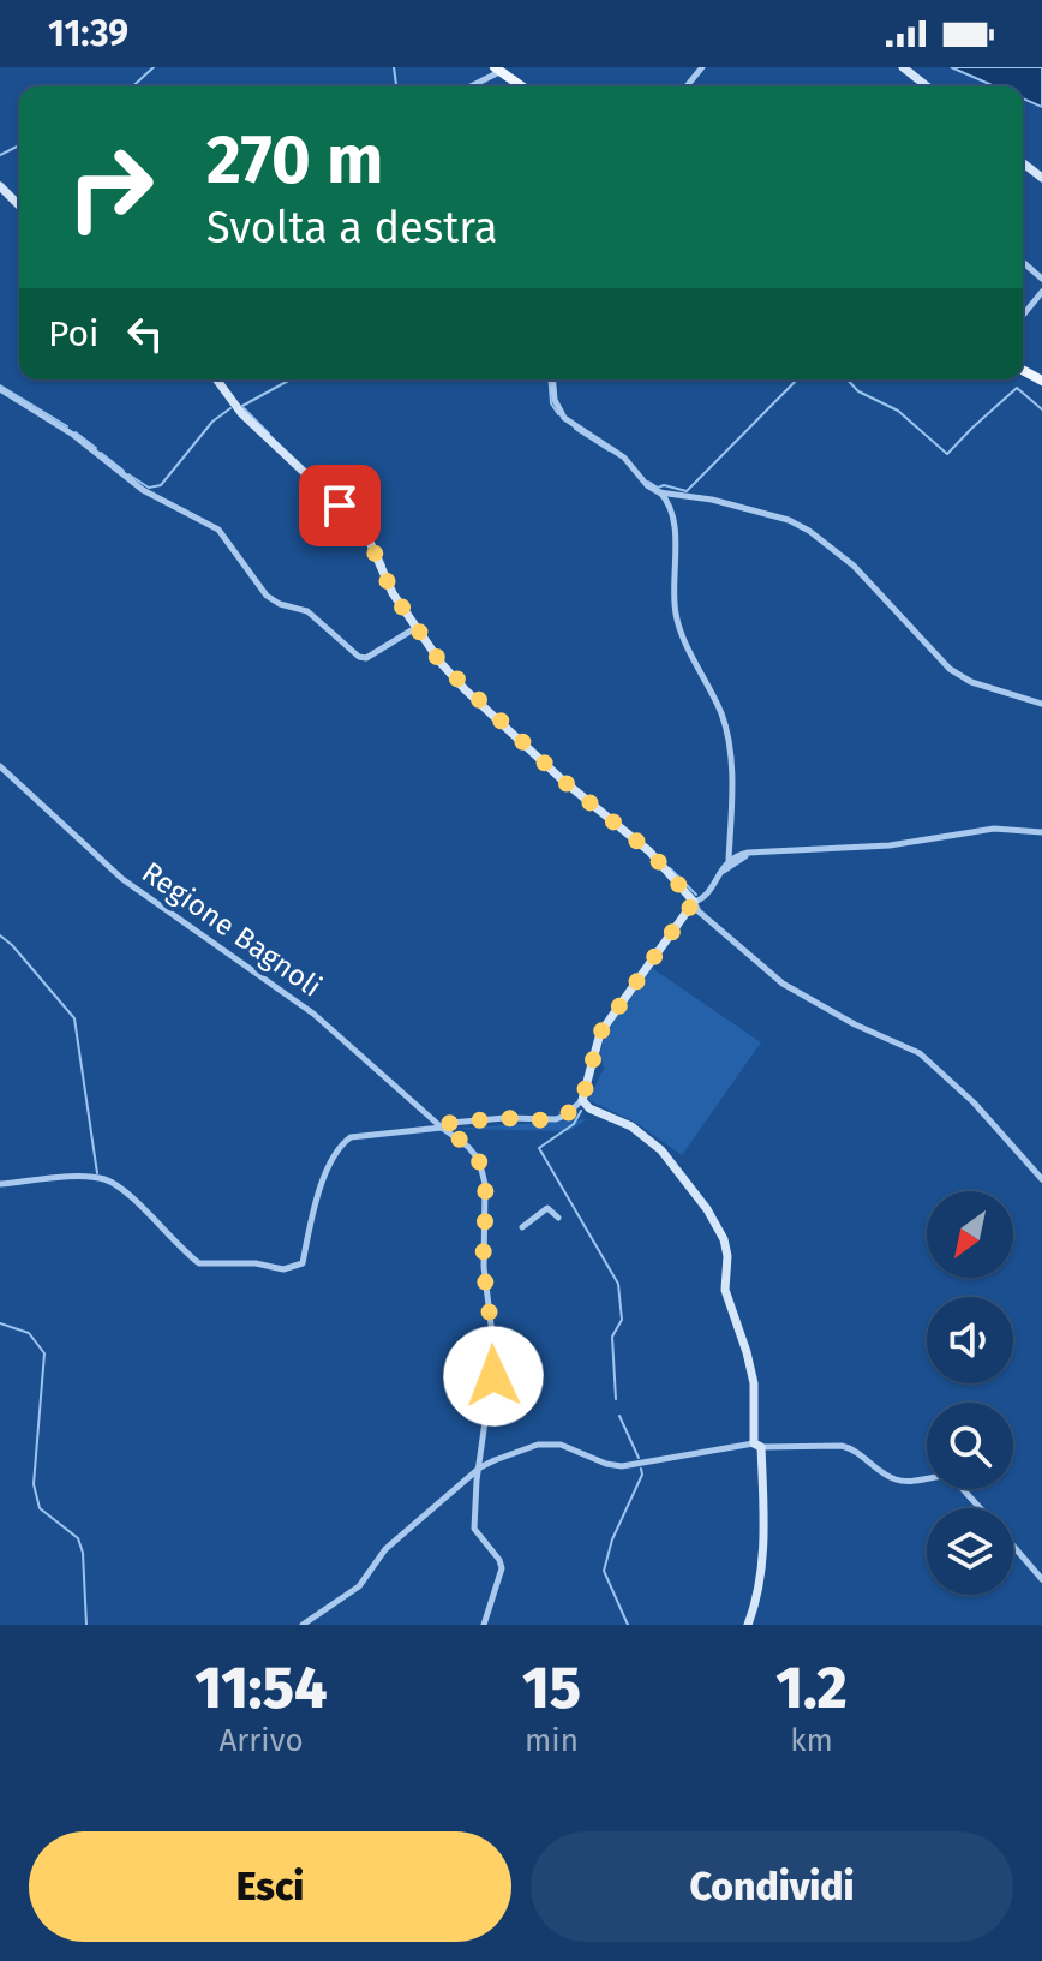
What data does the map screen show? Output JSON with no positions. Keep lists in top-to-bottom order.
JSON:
{
  "streets": {
    "street": ["Regione Bagnoli"]
  },
  "north": "bottom left",
  "page": {
    "status": "11:39",
    "turn": ["270 m", "Svolta a destra"],
    "then": "Poi",
    "eta": [
      "11:54",
      "Arrivo",
      "15",
      "min",
      "1.2",
      "km"
    ],
    "buttons": ["Esci", "Condividi"]
  }
}
